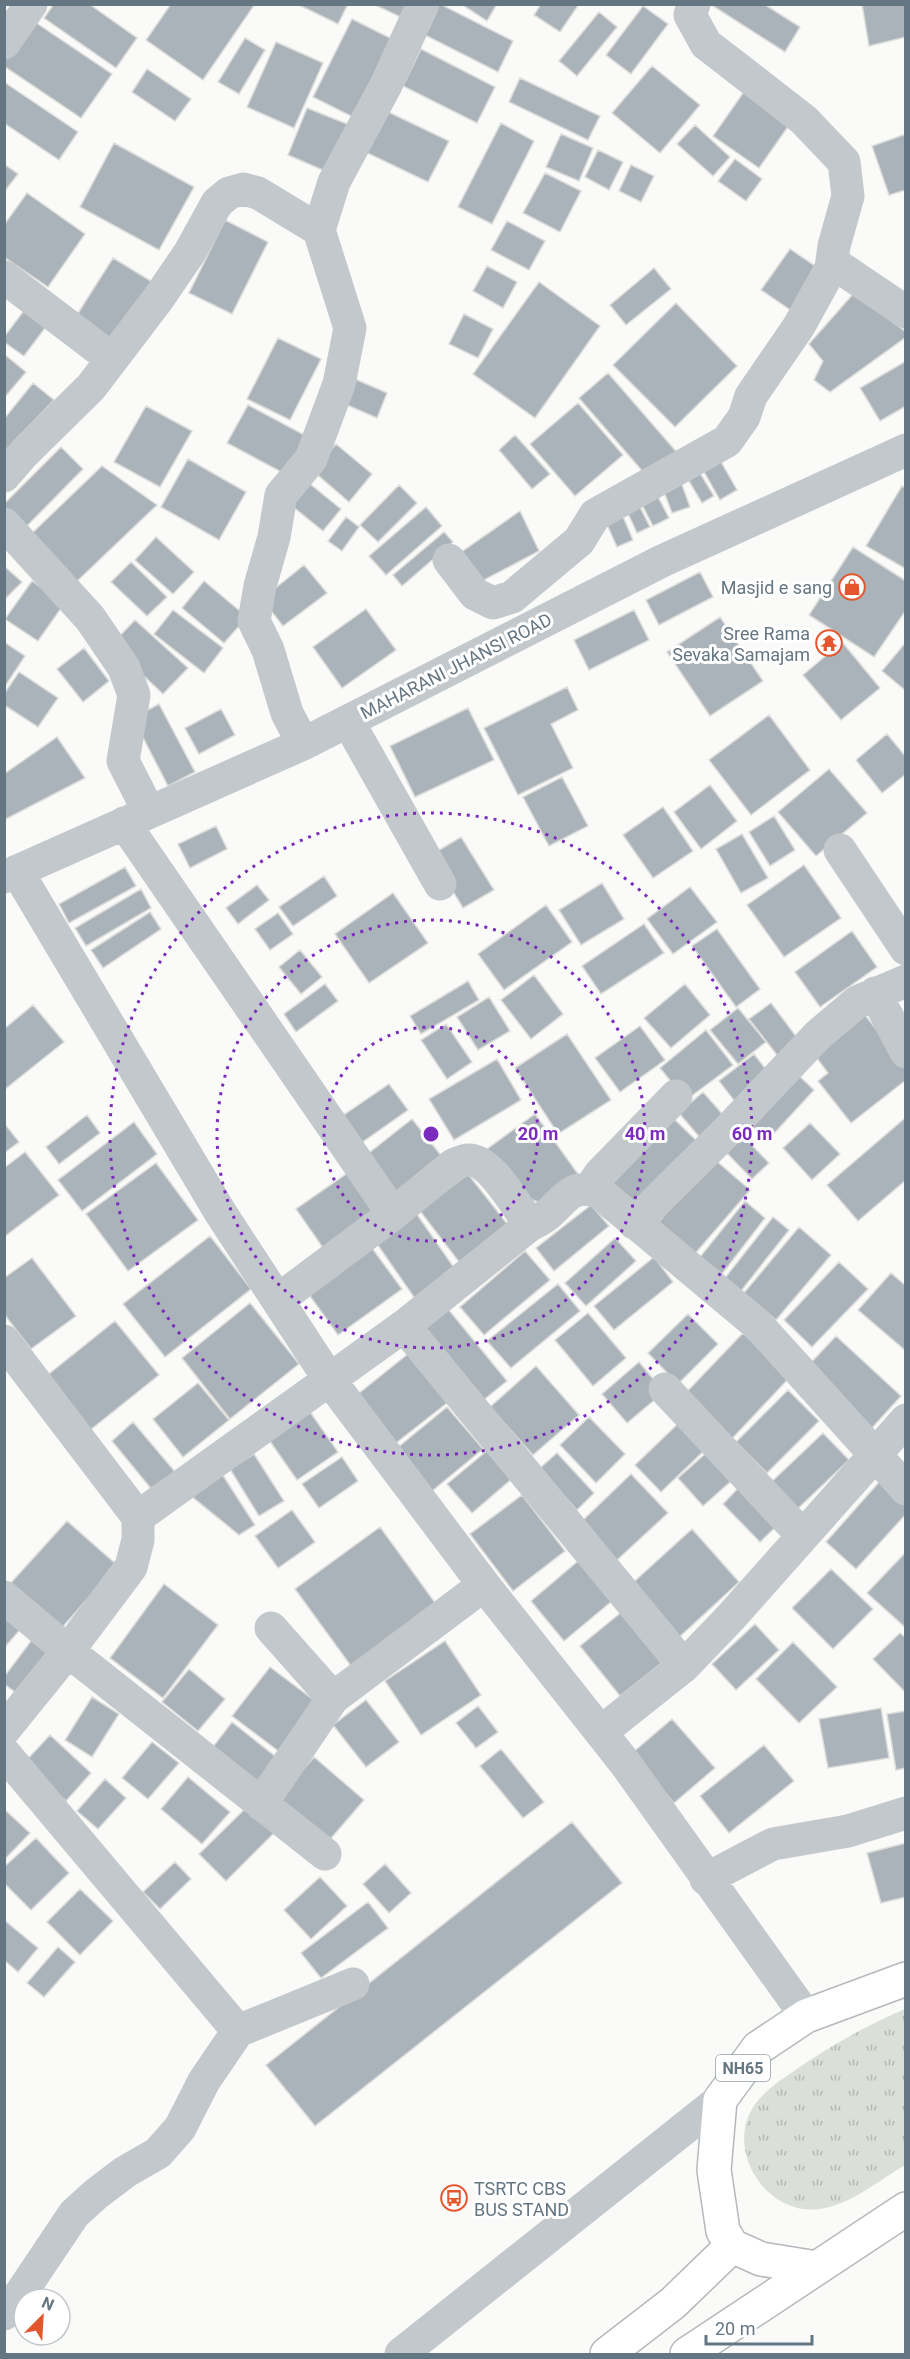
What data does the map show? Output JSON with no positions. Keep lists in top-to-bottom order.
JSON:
{
  "streets": {
    "highway": ["NH65"],
    "street": ["MAHARANI JHANSI ROAD"]
  },
  "places": {
    "shop": ["Masjid e sang"],
    "temple": ["Sree Rama Sevaka Samajam"],
    "bus stop": ["TSRTC CBS BUS STAND"]
  },
  "scale_bar": "20 m",
  "north": "top right",
  "rings": ["20 m", "40 m", "60 m"]
}
